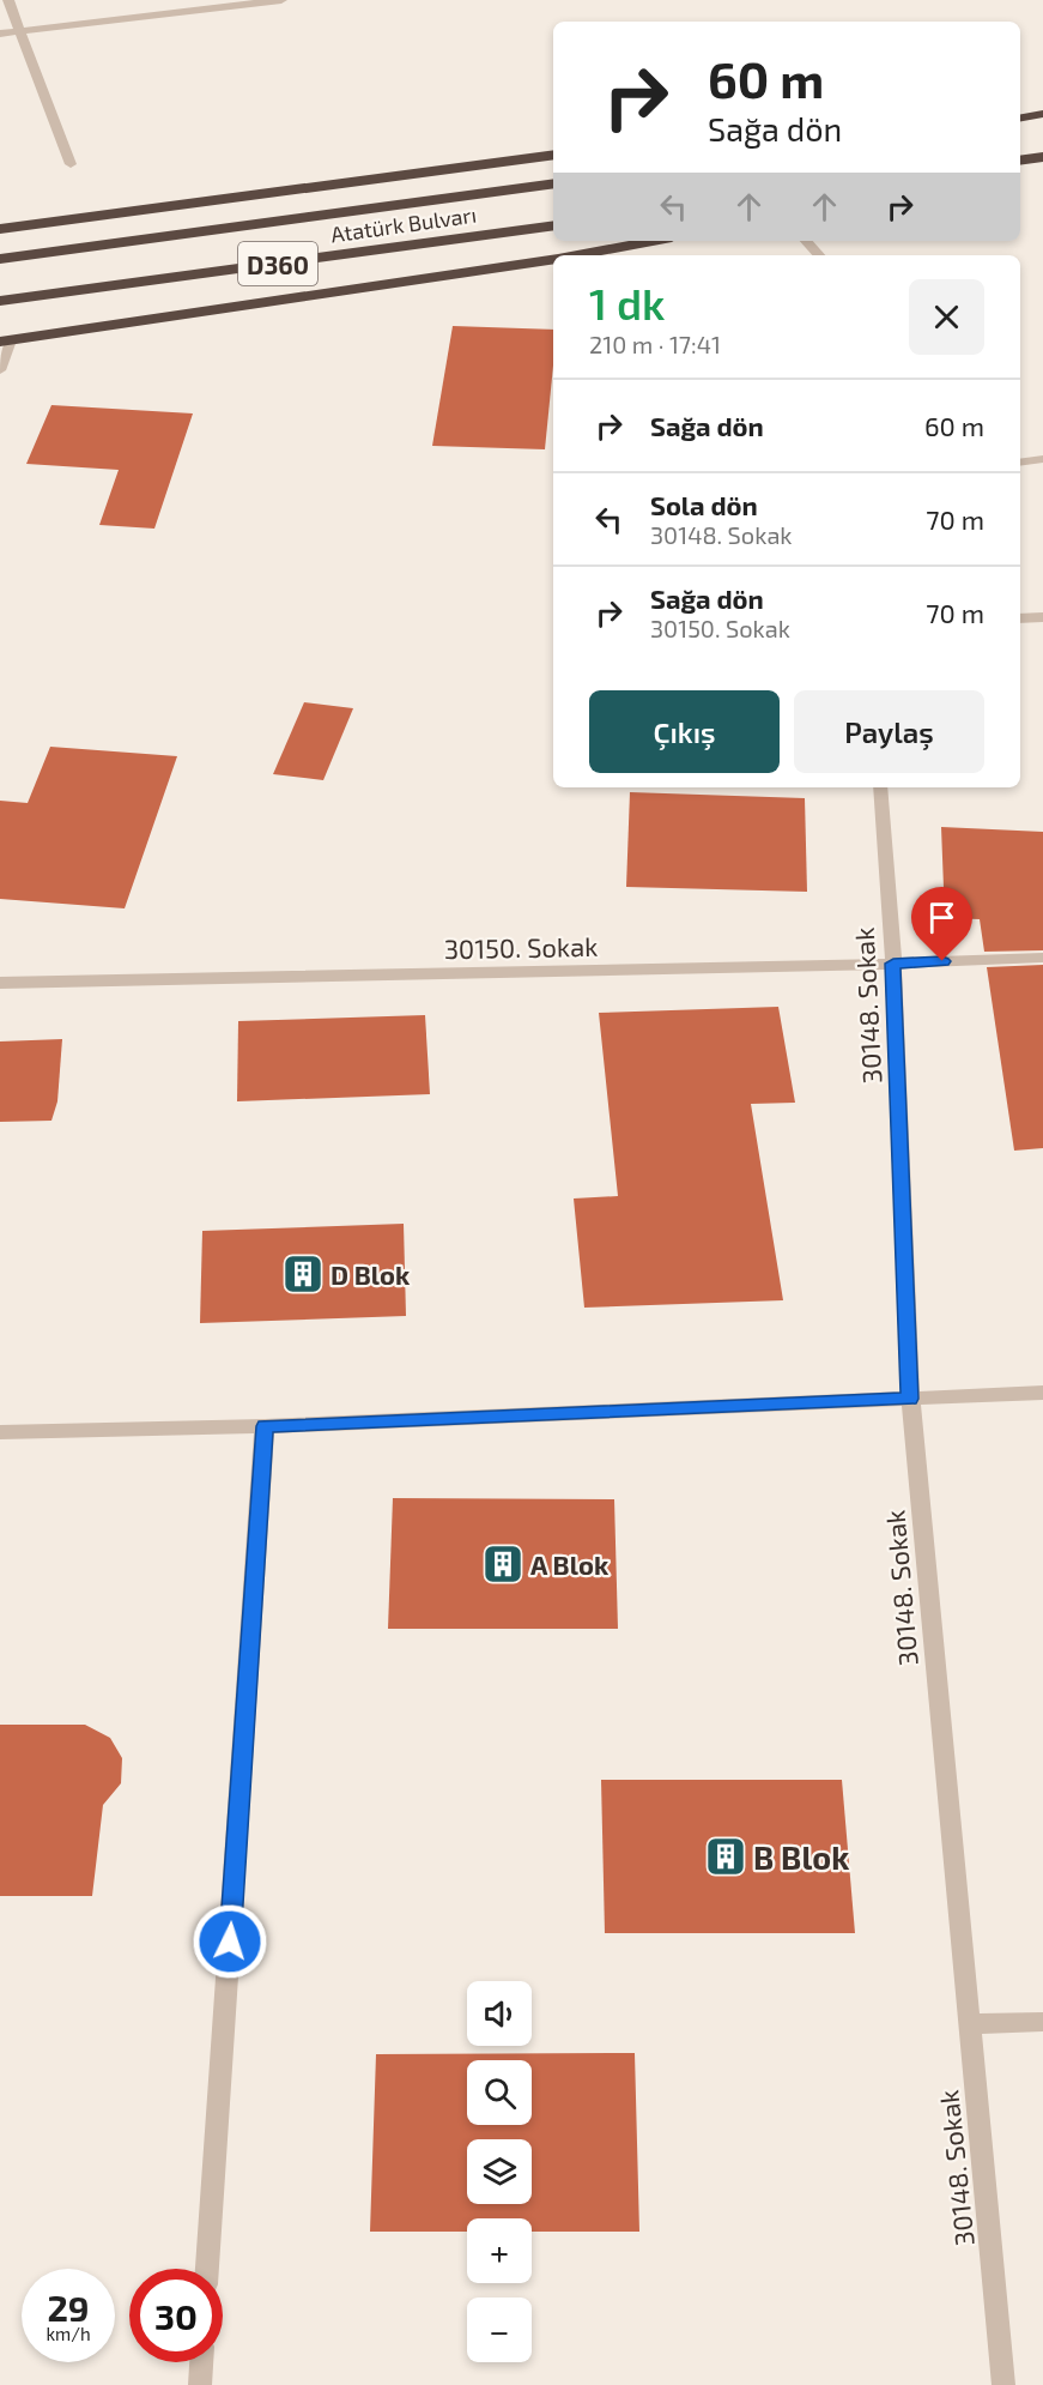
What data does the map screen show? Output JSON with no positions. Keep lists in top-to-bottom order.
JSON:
{
  "streets": {
    "highway": ["Atatürk Bulvarı", "D360"],
    "street": ["30150. Sokak", "30148. Sokak"]
  },
  "crossings": [
    ["30150. Sokak", "30148. Sokak"]
  ],
  "places": {
    "building": ["D Blok", "A Blok", "B Blok"]
  },
  "page": {
    "turn": ["60 m", "Sağa dön"],
    "heading": ["1 dk", "210 m · 17:41"],
    "list": [
      {
        "name": "Sağa dön",
        "value": "60 m"
      },
      {
        "name": "Sola dön",
        "note": "30148. Sokak",
        "value": "70 m"
      },
      {
        "name": "Sağa dön",
        "note": "30150. Sokak",
        "value": "70 m"
      }
    ],
    "buttons": ["Çıkış", "Paylaş"],
    "map_buttons": ["+", "−"],
    "speed": "29 km/h",
    "limit": "30"
  }
}
